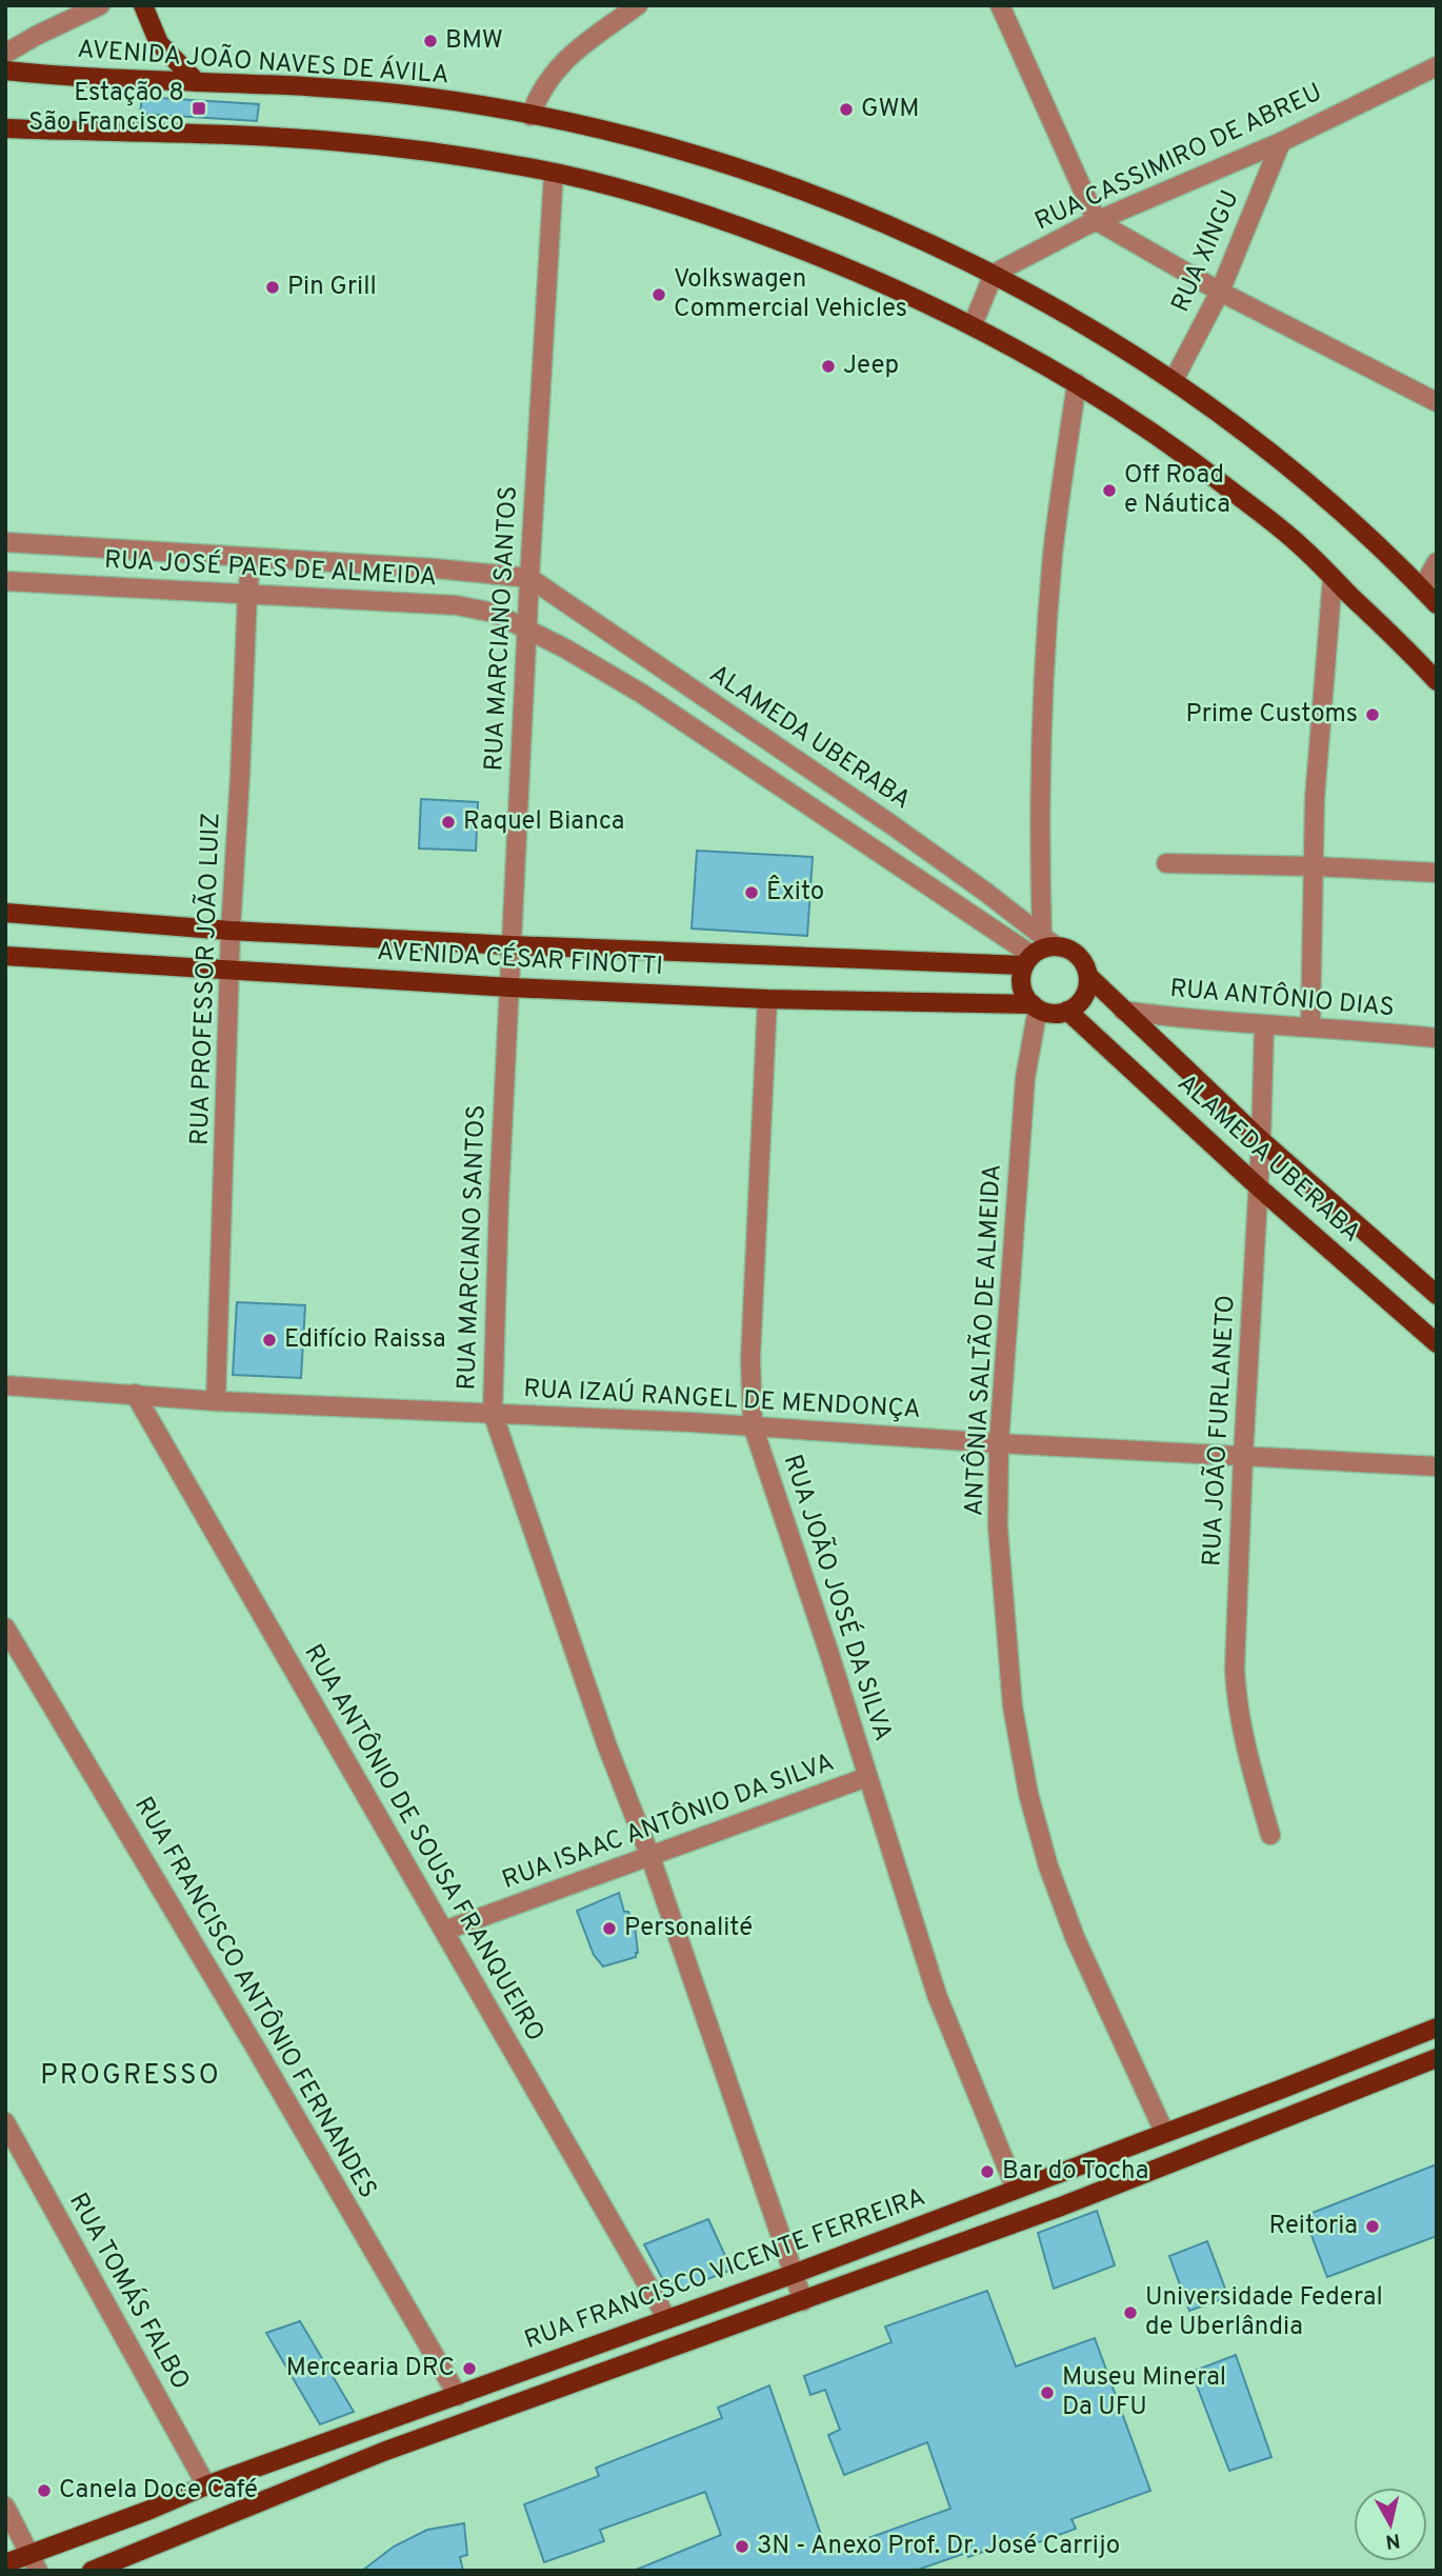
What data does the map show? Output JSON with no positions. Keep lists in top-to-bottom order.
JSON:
{
  "streets": {
    "main road": [
      "AVENIDA JOÃO NAVES DE ÁVILA",
      "ALAMEDA UBERABA",
      "AVENIDA CÉSAR FINOTTI",
      "RUA FRANCISCO VICENTE FERREIRA"
    ],
    "street": [
      "RUA CASSIMIRO DE ABREU",
      "RUA XINGU",
      "RUA JOSÉ PAES DE ALMEIDA",
      "RUA MARCIANO SANTOS",
      "RUA PROFESSOR JOÃO LUIZ",
      "RUA ANTÔNIO DIAS",
      "ANTÔNIA SALTÃO DE ALMEIDA",
      "RUA IZAÚ RANGEL DE MENDONÇA",
      "RUA JOÃO FURLANETO",
      "RUA JOÃO JOSÉ DA SILVA",
      "RUA ISAAC ANTÔNIO DA SILVA",
      "RUA ANTÔNIO DE SOUSA FRANQUEIRO",
      "RUA FRANCISCO ANTÔNIO FERNANDES",
      "RUA TOMÁS FALBO"
    ]
  },
  "crossings": [
    ["AVENIDA JOÃO NAVES DE ÁVILA", "RUA CASSIMIRO DE ABREU"],
    ["AVENIDA JOÃO NAVES DE ÁVILA", "RUA XINGU"],
    ["RUA CASSIMIRO DE ABREU", "RUA XINGU"],
    ["RUA JOSÉ PAES DE ALMEIDA", "RUA MARCIANO SANTOS"],
    ["RUA JOSÉ PAES DE ALMEIDA", "ALAMEDA UBERABA"],
    ["RUA JOSÉ PAES DE ALMEIDA", "RUA PROFESSOR JOÃO LUIZ"],
    ["RUA MARCIANO SANTOS", "ALAMEDA UBERABA"],
    ["RUA MARCIANO SANTOS", "AVENIDA CÉSAR FINOTTI"],
    ["RUA MARCIANO SANTOS", "RUA IZAÚ RANGEL DE MENDONÇA"],
    ["RUA MARCIANO SANTOS", "RUA ISAAC ANTÔNIO DA SILVA"],
    ["RUA MARCIANO SANTOS", "RUA FRANCISCO VICENTE FERREIRA"],
    ["ALAMEDA UBERABA", "AVENIDA CÉSAR FINOTTI"],
    ["ALAMEDA UBERABA", "RUA ANTÔNIO DIAS"],
    ["ALAMEDA UBERABA", "ANTÔNIA SALTÃO DE ALMEIDA"],
    ["ALAMEDA UBERABA", "RUA JOÃO FURLANETO"],
    ["AVENIDA CÉSAR FINOTTI", "RUA PROFESSOR JOÃO LUIZ"],
    ["AVENIDA CÉSAR FINOTTI", "ANTÔNIA SALTÃO DE ALMEIDA"],
    ["AVENIDA CÉSAR FINOTTI", "RUA JOÃO JOSÉ DA SILVA"],
    ["RUA PROFESSOR JOÃO LUIZ", "RUA IZAÚ RANGEL DE MENDONÇA"],
    ["RUA ANTÔNIO DIAS", "RUA JOÃO FURLANETO"],
    ["ANTÔNIA SALTÃO DE ALMEIDA", "RUA IZAÚ RANGEL DE MENDONÇA"],
    ["ANTÔNIA SALTÃO DE ALMEIDA", "RUA FRANCISCO VICENTE FERREIRA"],
    ["RUA IZAÚ RANGEL DE MENDONÇA", "RUA JOÃO FURLANETO"],
    ["RUA IZAÚ RANGEL DE MENDONÇA", "RUA JOÃO JOSÉ DA SILVA"],
    ["RUA IZAÚ RANGEL DE MENDONÇA", "RUA ANTÔNIO DE SOUSA FRANQUEIRO"],
    ["RUA JOÃO JOSÉ DA SILVA", "RUA ISAAC ANTÔNIO DA SILVA"],
    ["RUA JOÃO JOSÉ DA SILVA", "RUA FRANCISCO VICENTE FERREIRA"],
    ["RUA ISAAC ANTÔNIO DA SILVA", "RUA ANTÔNIO DE SOUSA FRANQUEIRO"],
    ["RUA ANTÔNIO DE SOUSA FRANQUEIRO", "RUA FRANCISCO VICENTE FERREIRA"],
    ["RUA FRANCISCO ANTÔNIO FERNANDES", "RUA FRANCISCO VICENTE FERREIRA"],
    ["RUA FRANCISCO VICENTE FERREIRA", "RUA TOMÁS FALBO"]
  ],
  "districts": ["PROGRESSO"],
  "places": {
    "other": [
      "BMW",
      "GWM",
      "Pin Grill",
      "Volkswagen Commercial Vehicles",
      "Jeep",
      "Off Road e Náutica",
      "Prime Customs",
      "Raquel Bianca",
      "Êxito",
      "Edifício Raissa",
      "Personalité",
      "Bar do Tocha",
      "Reitoria",
      "Universidade Federal de Uberlândia",
      "Mercearia DRC",
      "Museu Mineral Da UFU",
      "Canela Doce Café",
      "3N - Anexo Prof. Dr. José Carrijo"
    ],
    "transit": ["Estação 8 São Francisco"]
  },
  "north": "bottom"
}
